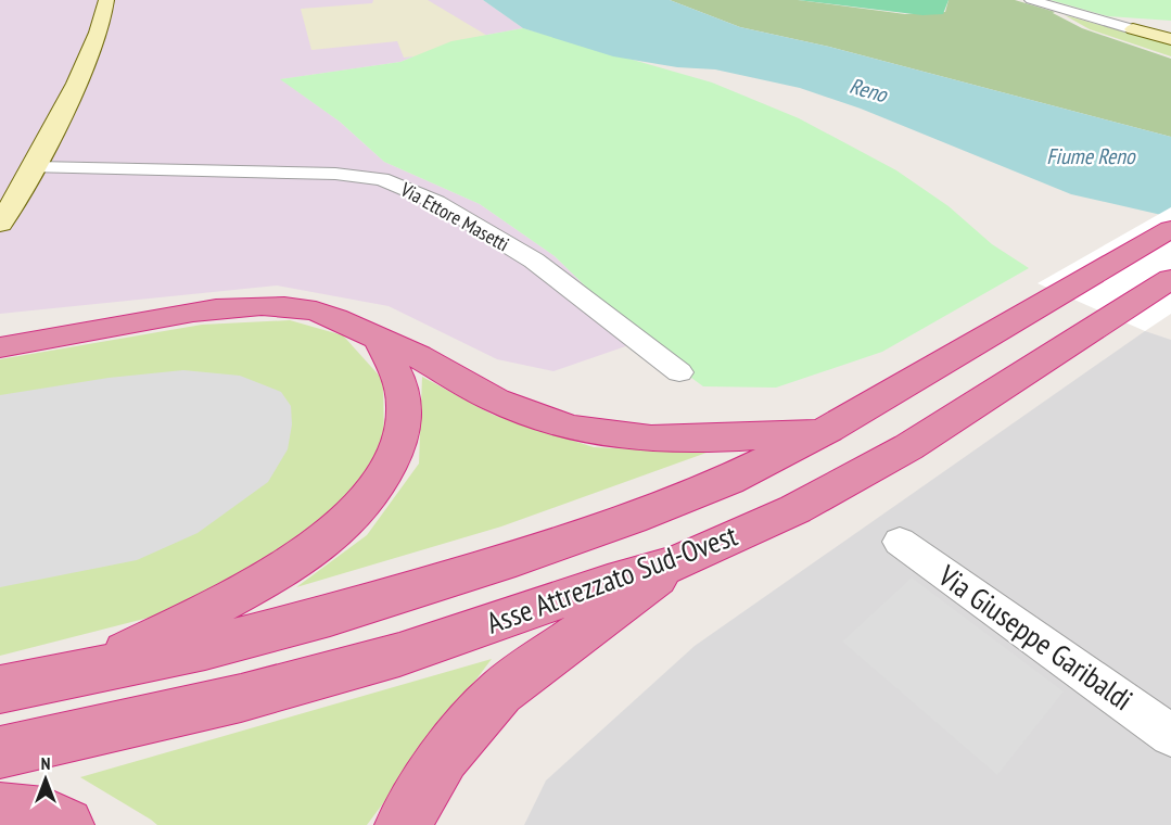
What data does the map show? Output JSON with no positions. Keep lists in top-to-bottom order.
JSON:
{
  "streets": {
    "highway": ["Asse Attrezzato Sud-Ovest"],
    "street": ["Via Ettore Masetti", "Via Giuseppe Garibaldi"]
  },
  "water": ["Reno", "Fiume Reno"],
  "north": "top"
}
